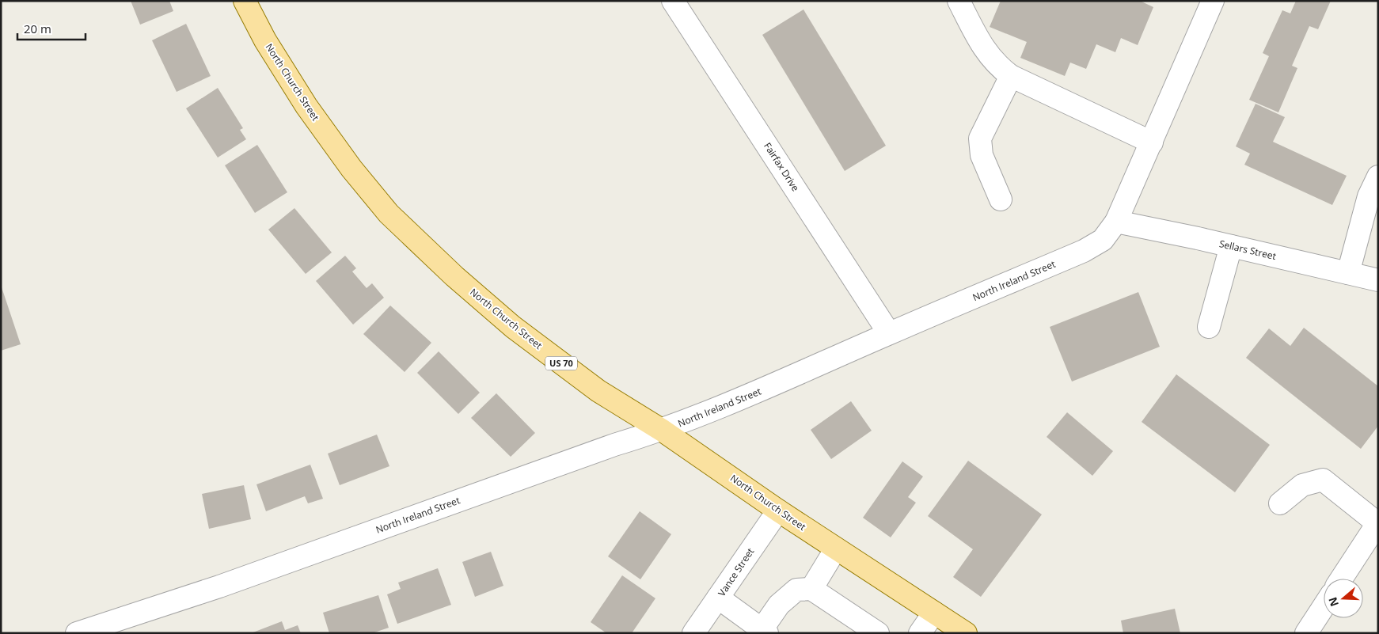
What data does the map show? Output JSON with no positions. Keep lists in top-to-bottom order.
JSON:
{
  "streets": {
    "main road": ["North Church Street", "US 70"],
    "street": [
      "Fairfax Drive",
      "Sellars Street",
      "North Ireland Street",
      "Vance Street"
    ]
  },
  "crossings": [
    ["North Church Street", "North Ireland Street"],
    ["North Church Street", "Vance Street"],
    ["Fairfax Drive", "North Ireland Street"],
    ["Sellars Street", "North Ireland Street"]
  ],
  "scale_bar": "20 m",
  "north": "left"
}
